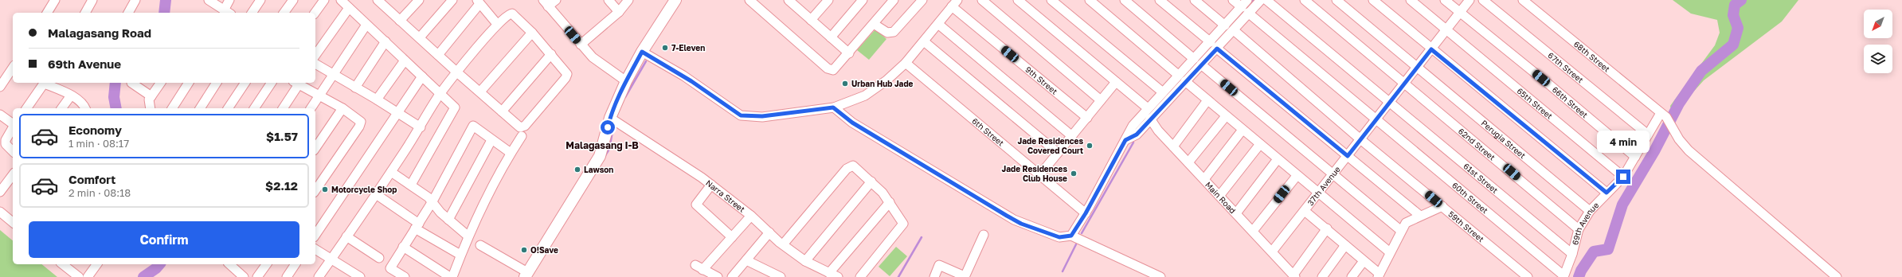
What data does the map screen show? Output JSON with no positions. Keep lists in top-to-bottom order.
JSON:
{
  "streets": {
    "street": [
      "68th Street",
      "67th Street",
      "9th Street",
      "66th Street",
      "65th Street",
      "6th Street",
      "Perugia Street",
      "62nd Street",
      "61st Street",
      "37th Avenue",
      "Narra Street",
      "Main Road",
      "60th Street",
      "69th Avenue",
      "59th Street"
    ]
  },
  "crossings": [
    ["68th Street", "69th Avenue"],
    ["67th Street", "69th Avenue"],
    ["66th Street", "37th Avenue"],
    ["66th Street", "69th Avenue"],
    ["65th Street", "37th Avenue"],
    ["65th Street", "69th Avenue"],
    ["Perugia Street", "37th Avenue"],
    ["Perugia Street", "69th Avenue"],
    ["62nd Street", "37th Avenue"],
    ["62nd Street", "69th Avenue"],
    ["61st Street", "37th Avenue"],
    ["61st Street", "69th Avenue"],
    ["37th Avenue", "Main Road"],
    ["37th Avenue", "60th Street"],
    ["37th Avenue", "59th Street"],
    ["60th Street", "69th Avenue"]
  ],
  "districts": ["Malagasang I-B"],
  "places": [
    "7-Eleven",
    "Urban Hub Jade",
    "Jade Residences Covered Court",
    "Lawson",
    "Jade Residences Club House",
    "Motorcycle Shop",
    "O!Save"
  ],
  "north": "bottom left",
  "page": {
    "banner": ["Malagasang Road", "69th Avenue"],
    "list": [
      {
        "name": "Economy",
        "note": "1 min · 08:17",
        "value": "$1.57"
      },
      {
        "name": "Comfort",
        "note": "2 min · 08:18",
        "value": "$2.12"
      }
    ],
    "bubble": "4 min",
    "buttons": "Confirm"
  }
}
